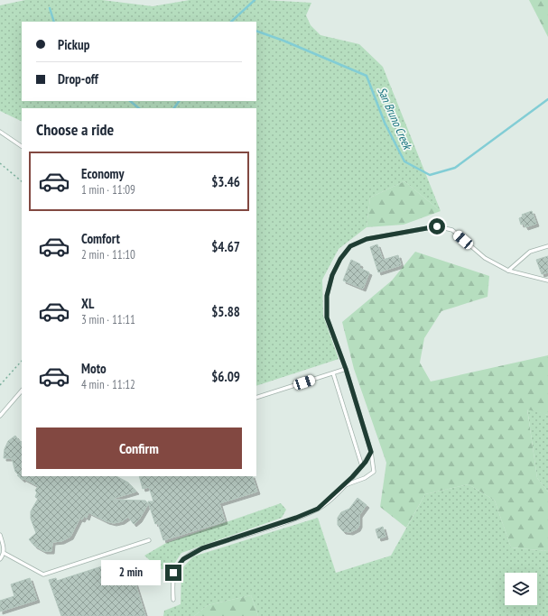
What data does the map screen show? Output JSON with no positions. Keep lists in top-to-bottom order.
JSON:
{
  "water": ["San Bruno Creek"],
  "page": {
    "banner": ["Pickup", "Drop-off"],
    "heading": "Choose a ride",
    "list": [
      {
        "name": "Economy",
        "note": "1 min · 11:09",
        "value": "$3.46"
      },
      {
        "name": "Comfort",
        "note": "2 min · 11:10",
        "value": "$4.67"
      },
      {
        "name": "XL",
        "note": "3 min · 11:11",
        "value": "$5.88"
      },
      {
        "name": "Moto",
        "note": "4 min · 11:12",
        "value": "$6.09"
      }
    ],
    "buttons": "Confirm",
    "bubble": "2 min"
  }
}
